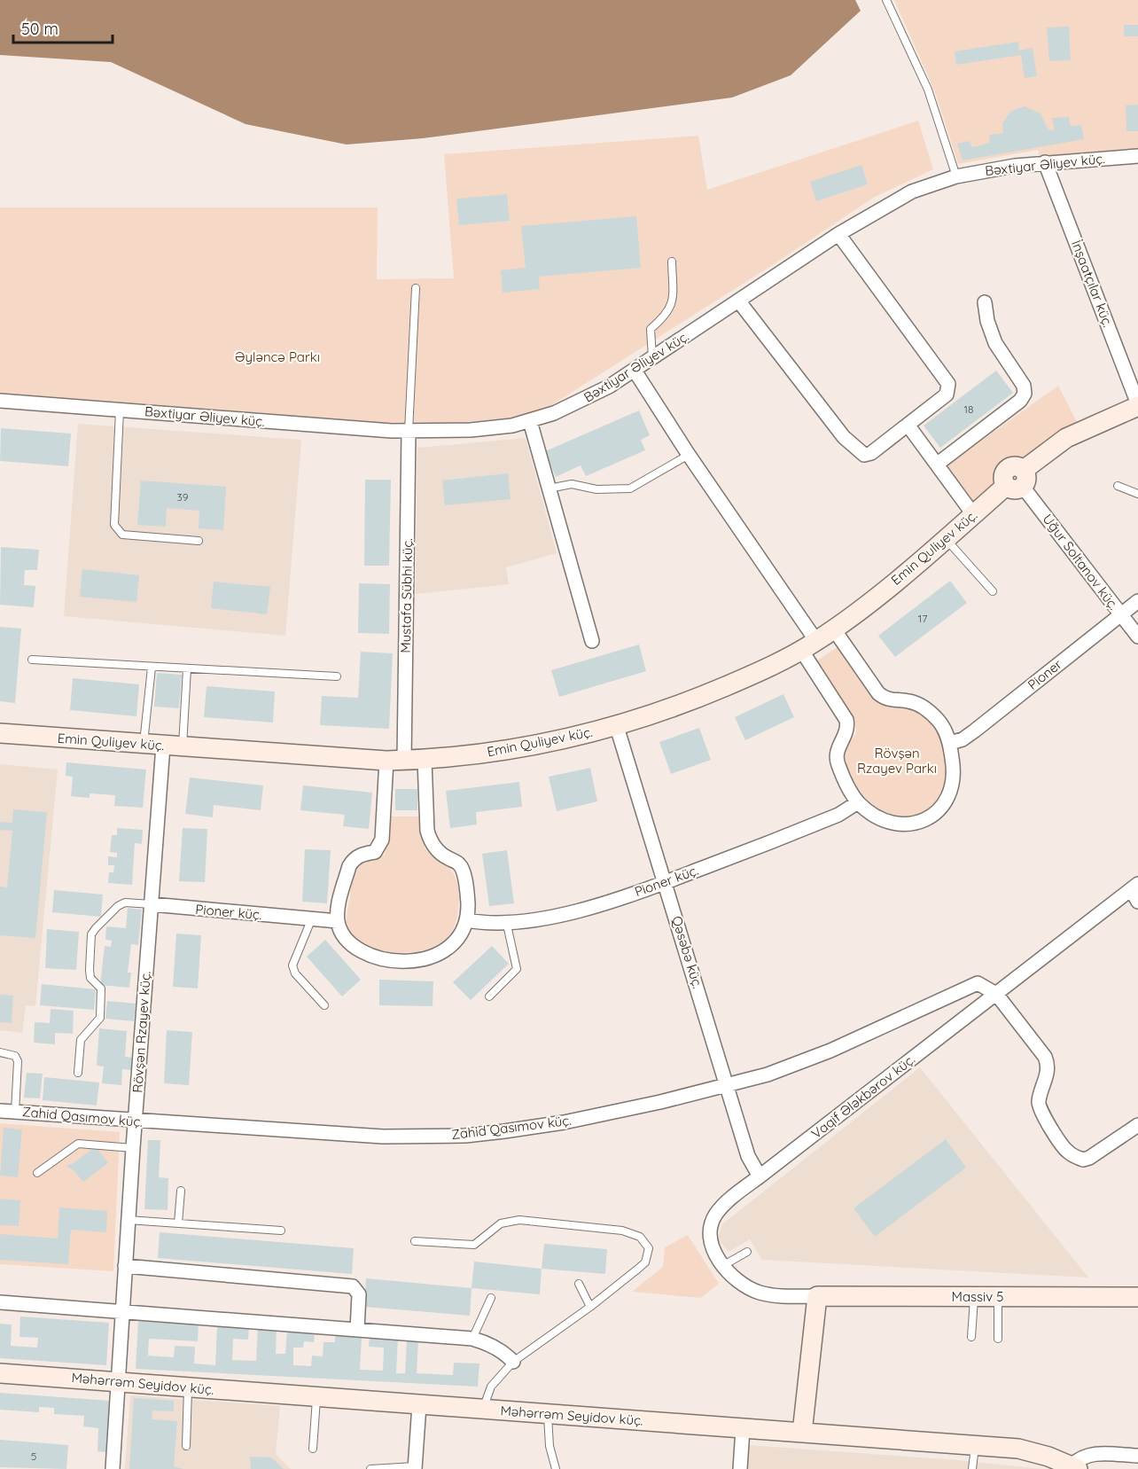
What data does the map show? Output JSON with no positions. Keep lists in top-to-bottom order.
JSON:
{
  "streets": {
    "street": [
      "Bəxtiyar Əliyev küç.",
      "İnşaatçılar küç.",
      "Emin Quliyev küç.",
      "Uğur Soltanov küç.",
      "Mustafa Sübhi küç.",
      "Pioner",
      "Pioner küç.",
      "Qəsəbə küç.",
      "Rövşən Rzayev küç.",
      "Vaqif Ələkbərov küç.",
      "Zahid Qasımov küç.",
      "Massiv 5",
      "Məhərrəm Seyidov küç."
    ]
  },
  "crossings": [
    ["Bəxtiyar Əliyev küç.", "İnşaatçılar küç."],
    ["Bəxtiyar Əliyev küç.", "Mustafa Sübhi küç."],
    ["İnşaatçılar küç.", "Emin Quliyev küç."],
    ["Emin Quliyev küç.", "Uğur Soltanov küç."],
    ["Emin Quliyev küç.", "Mustafa Sübhi küç."],
    ["Emin Quliyev küç.", "Qəsəbə küç."],
    ["Emin Quliyev küç.", "Rövşən Rzayev küç."],
    ["Uğur Soltanov küç.", "Pioner"],
    ["Mustafa Sübhi küç.", "Pioner küç."],
    ["Pioner küç.", "Qəsəbə küç."],
    ["Pioner küç.", "Rövşən Rzayev küç."],
    ["Qəsəbə küç.", "Vaqif Ələkbərov küç."],
    ["Qəsəbə küç.", "Zahid Qasımov küç."],
    ["Rövşən Rzayev küç.", "Zahid Qasımov küç."],
    ["Rövşən Rzayev küç.", "Məhərrəm Seyidov küç."],
    ["Vaqif Ələkbərov küç.", "Zahid Qasımov küç."],
    ["Vaqif Ələkbərov küç.", "Massiv 5"]
  ],
  "parks": ["Əyləncə Parkı", "Rövşən Rzayev Parkı"],
  "house_numbers": [
    "18",
    "39",
    "17",
    "5"
  ],
  "scale_bar": "50 m"
}
